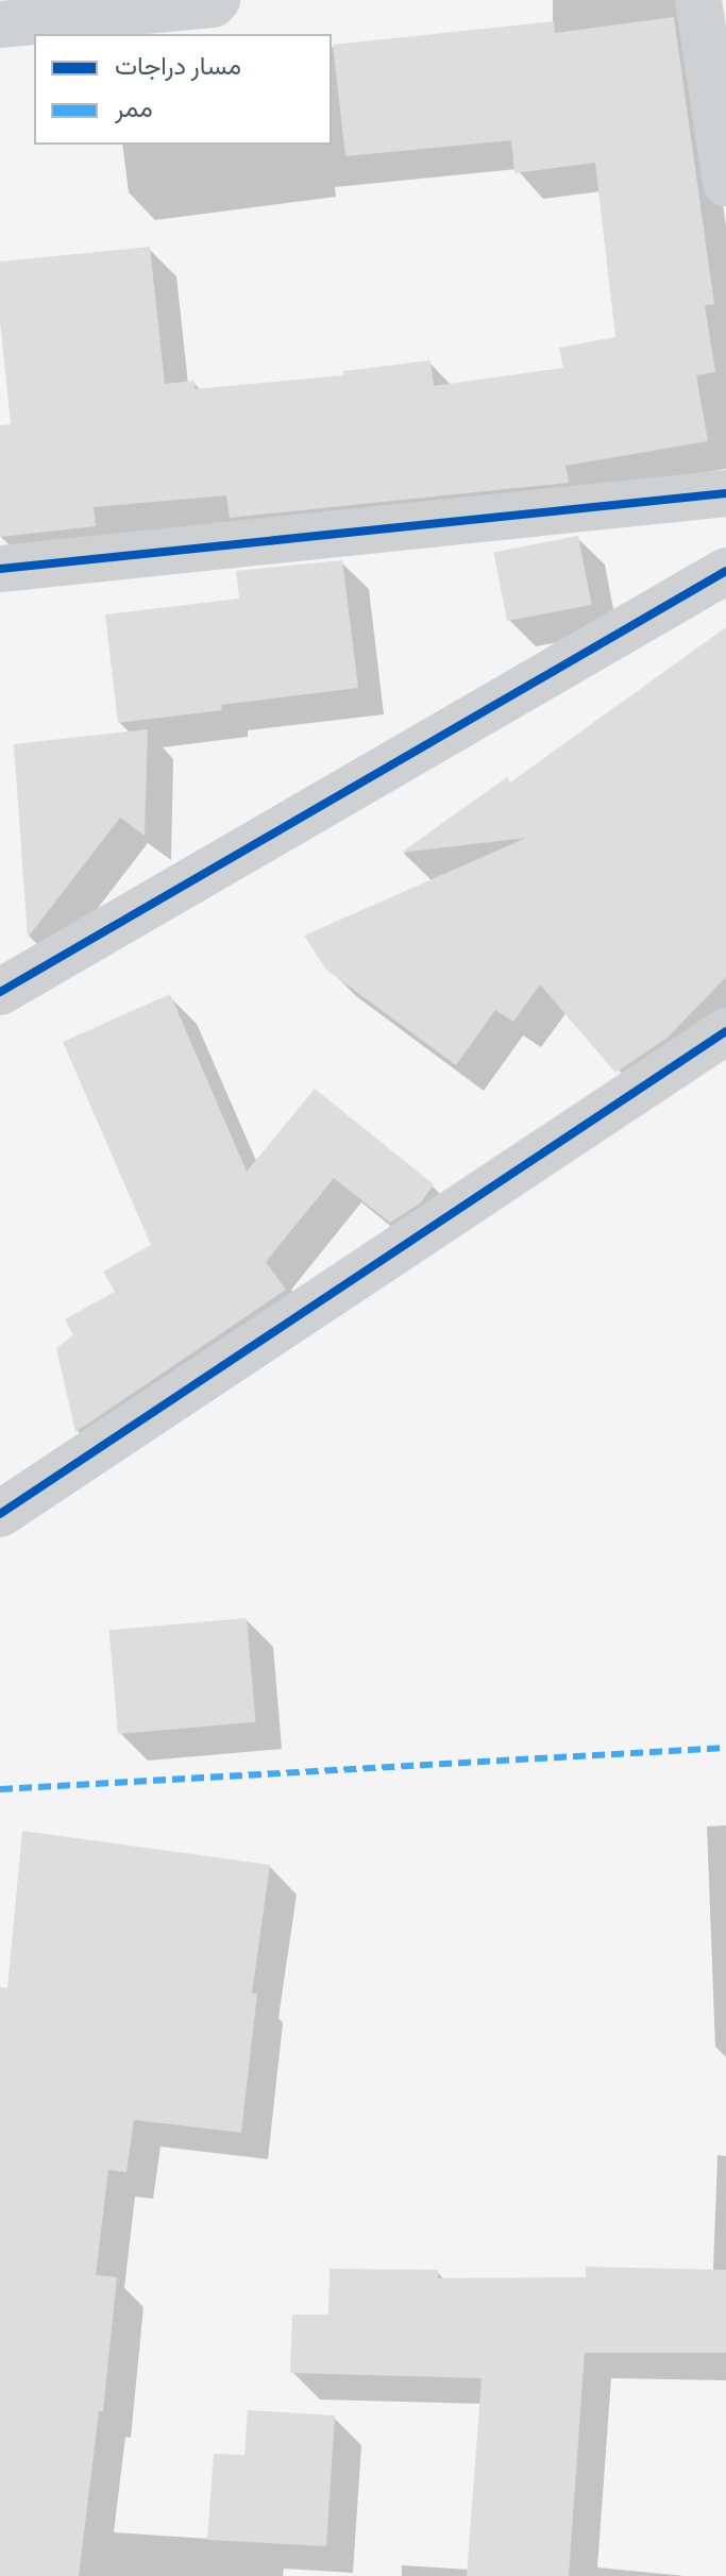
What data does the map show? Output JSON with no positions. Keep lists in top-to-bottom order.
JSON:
{
  "legend": ["مسار دراجات", "ممر"]
}
